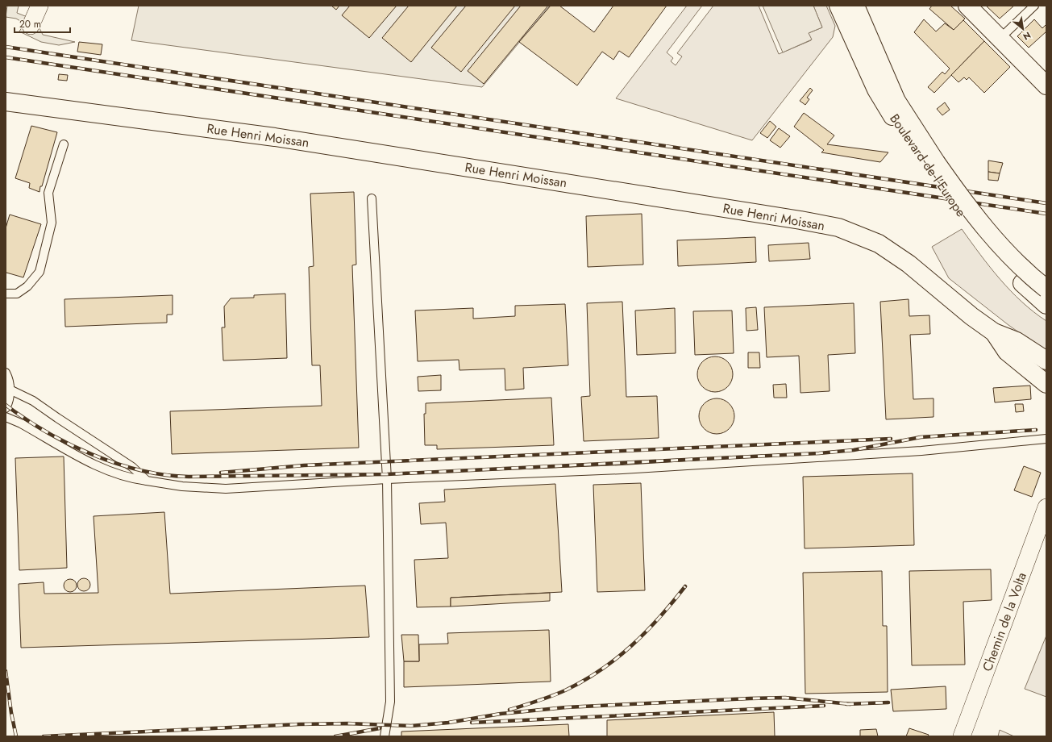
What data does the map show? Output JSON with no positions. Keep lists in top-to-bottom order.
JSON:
{
  "streets": {
    "street": ["Rue Henri Moissan", "Boulevard de l'Europe", "Chemin de la Volta"]
  },
  "scale_bar": "20 m",
  "north": "bottom right"
}
